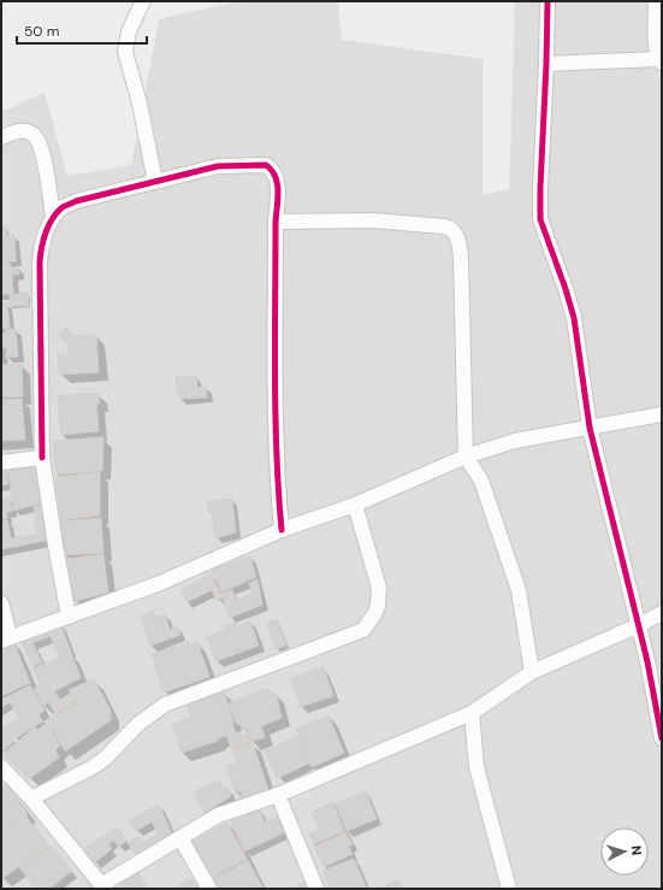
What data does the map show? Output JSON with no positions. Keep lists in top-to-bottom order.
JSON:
{
  "scale_bar": "50 m",
  "north": "right"
}
